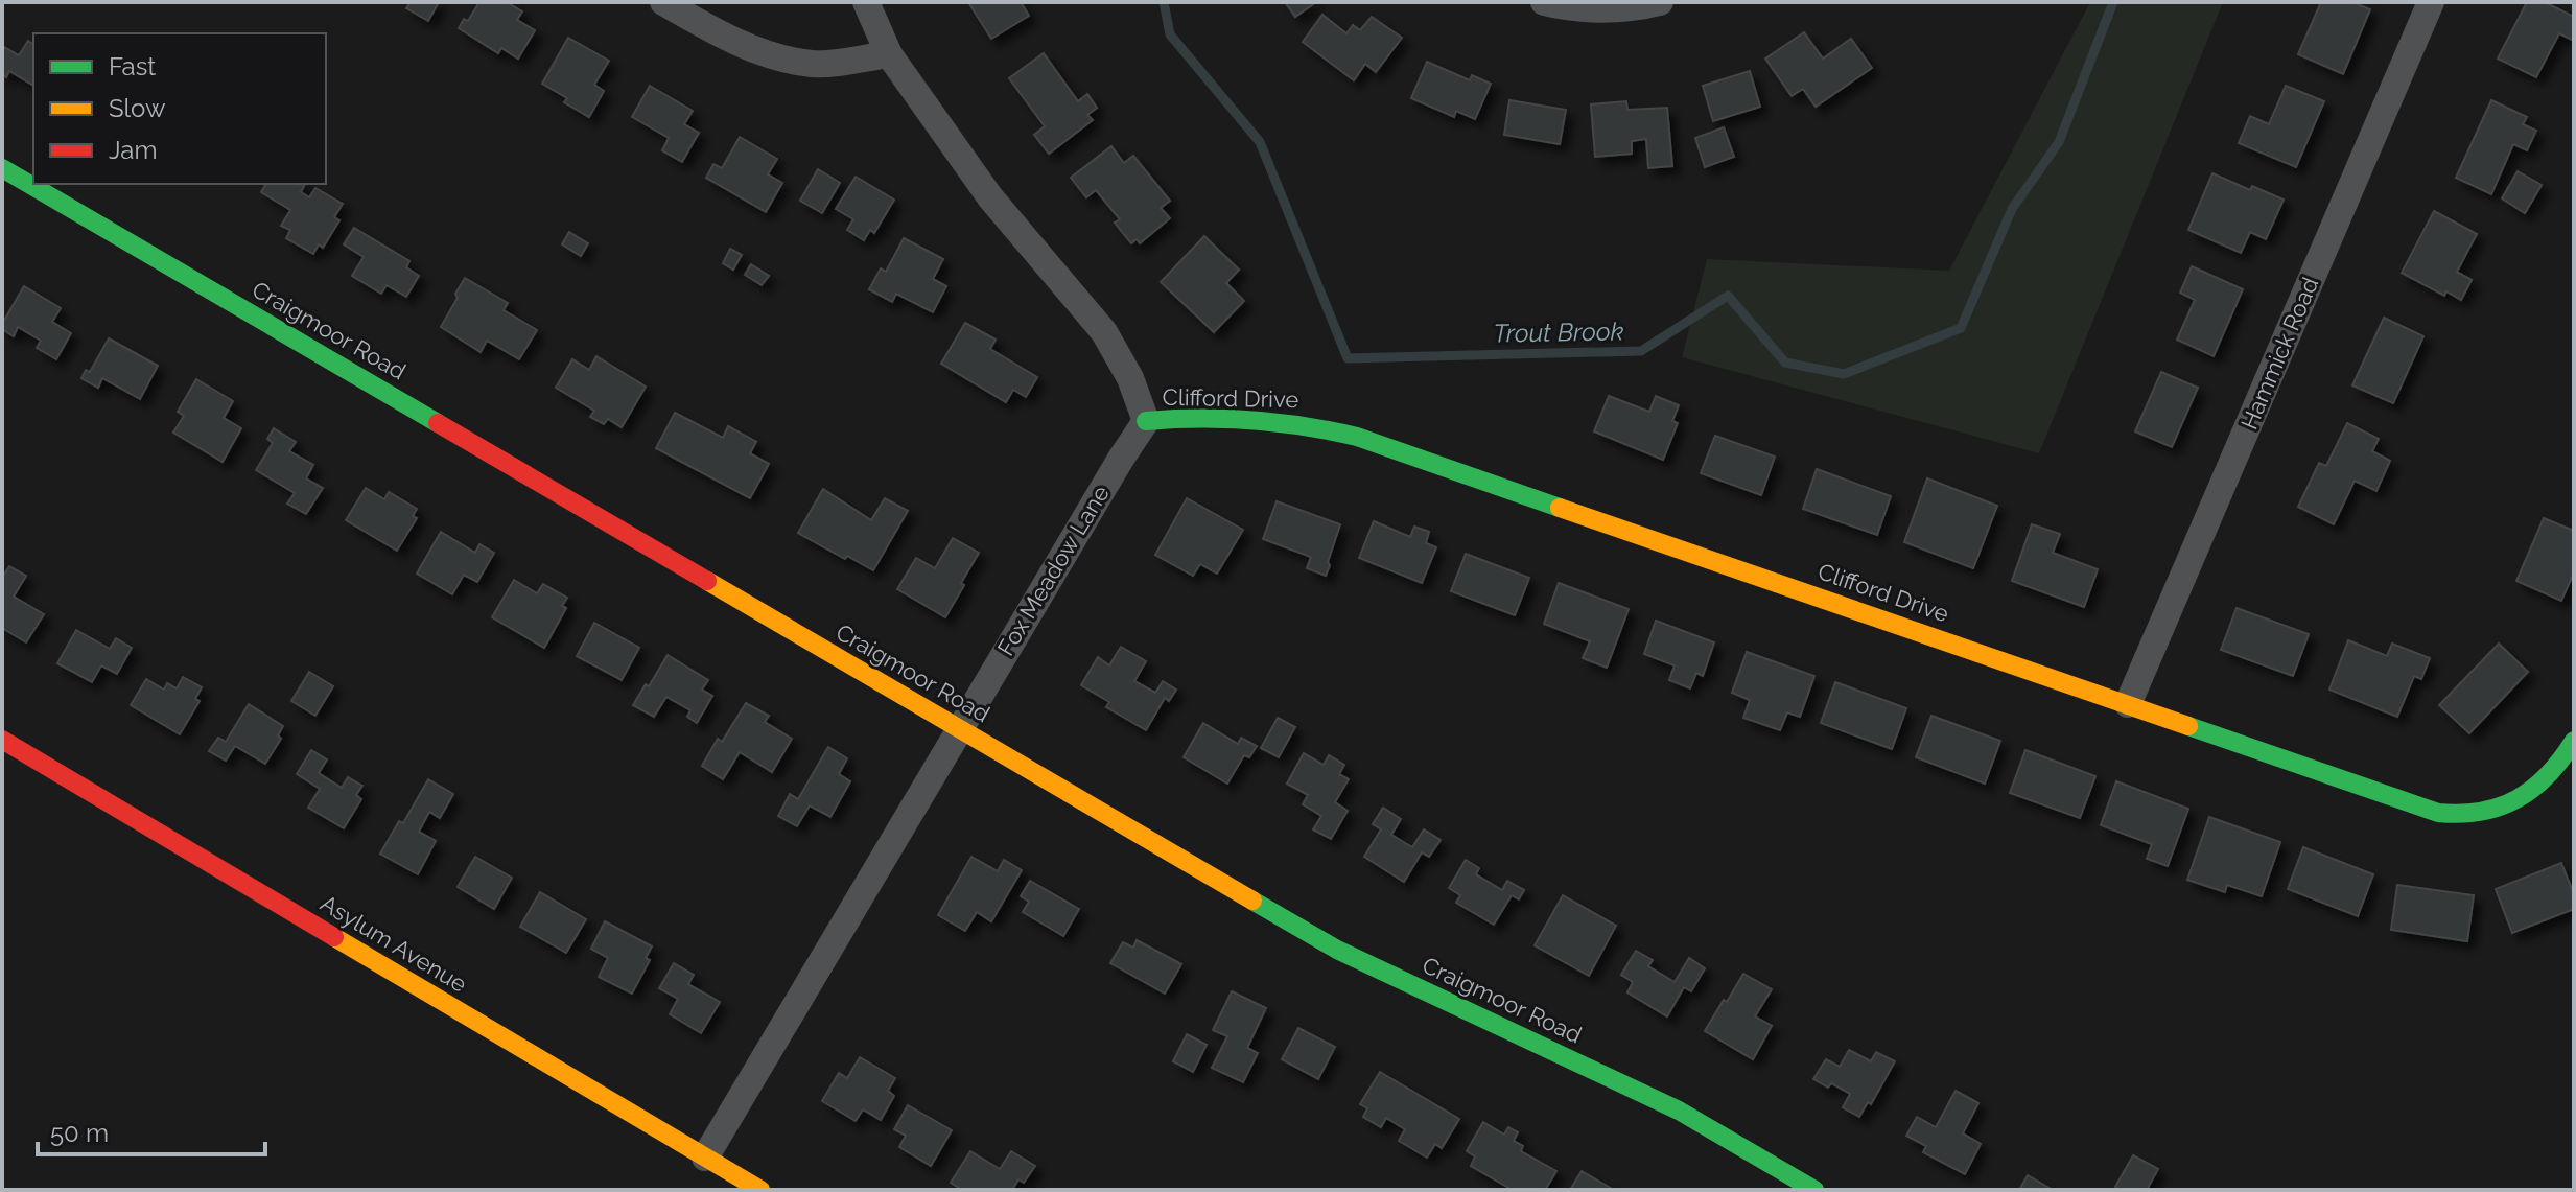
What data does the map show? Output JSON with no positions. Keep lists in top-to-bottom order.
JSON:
{
  "streets": {
    "street": [
      "Craigmoor Road",
      "Hammick Road",
      "Clifford Drive",
      "Fox Meadow Lane",
      "Asylum Avenue"
    ]
  },
  "crossings": [
    ["Craigmoor Road", "Fox Meadow Lane"],
    ["Hammick Road", "Clifford Drive"],
    ["Clifford Drive", "Fox Meadow Lane"],
    ["Fox Meadow Lane", "Asylum Avenue"]
  ],
  "water": ["Trout Brook"],
  "legend": ["Fast", "Slow", "Jam"],
  "scale_bar": "50 m"
}
